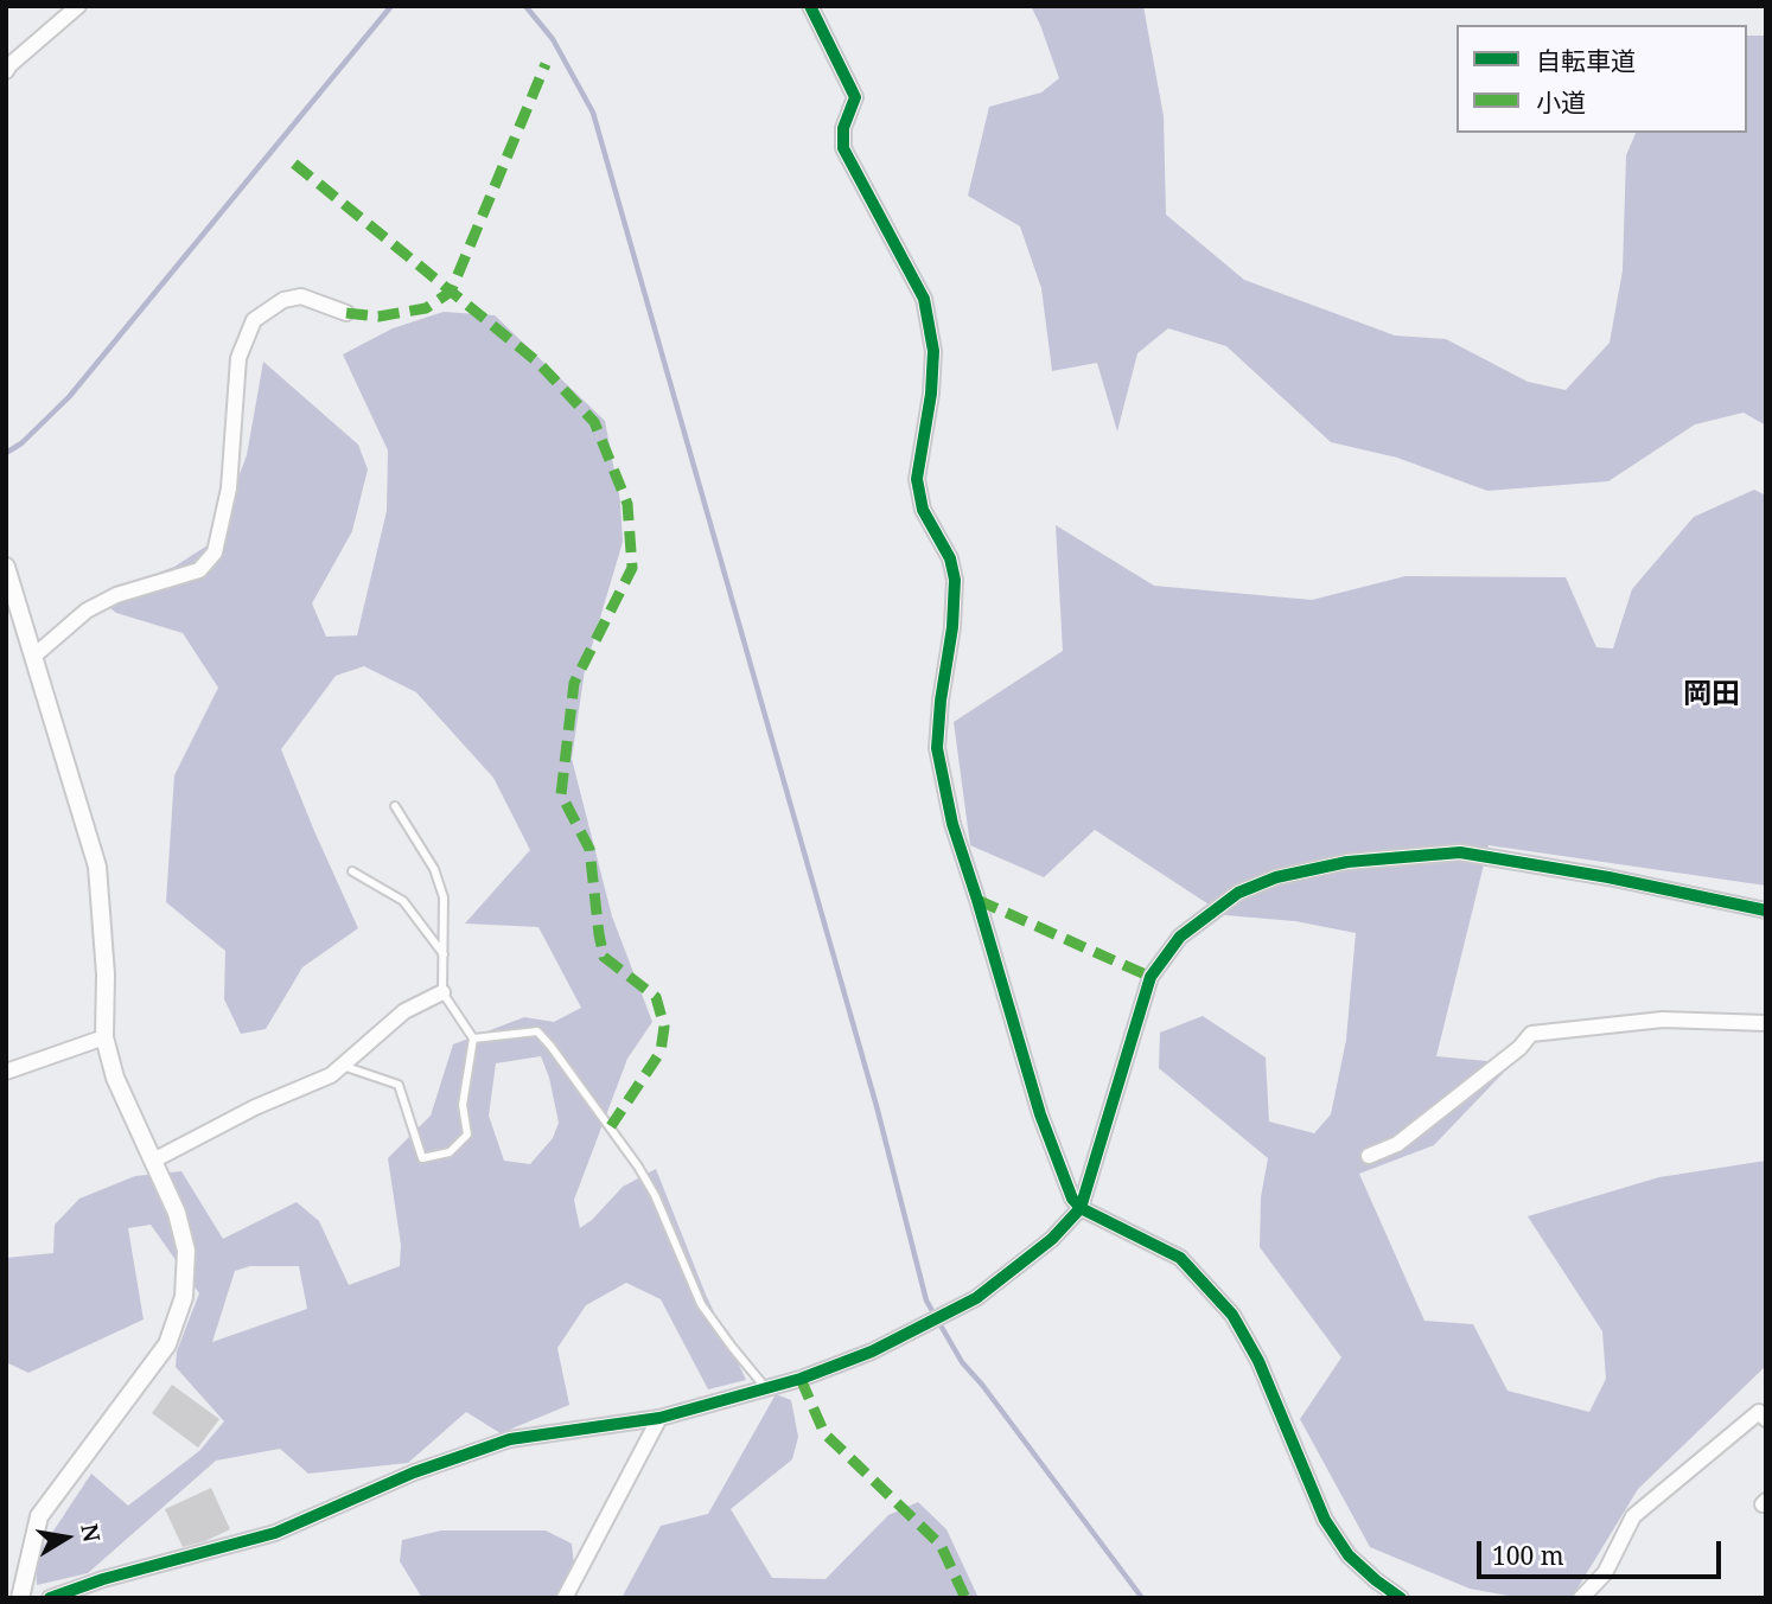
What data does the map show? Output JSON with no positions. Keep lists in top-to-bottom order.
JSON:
{
  "districts": ["岡田"],
  "legend": ["自転車道", "小道"],
  "scale_bar": "100 m",
  "north": "right"
}
